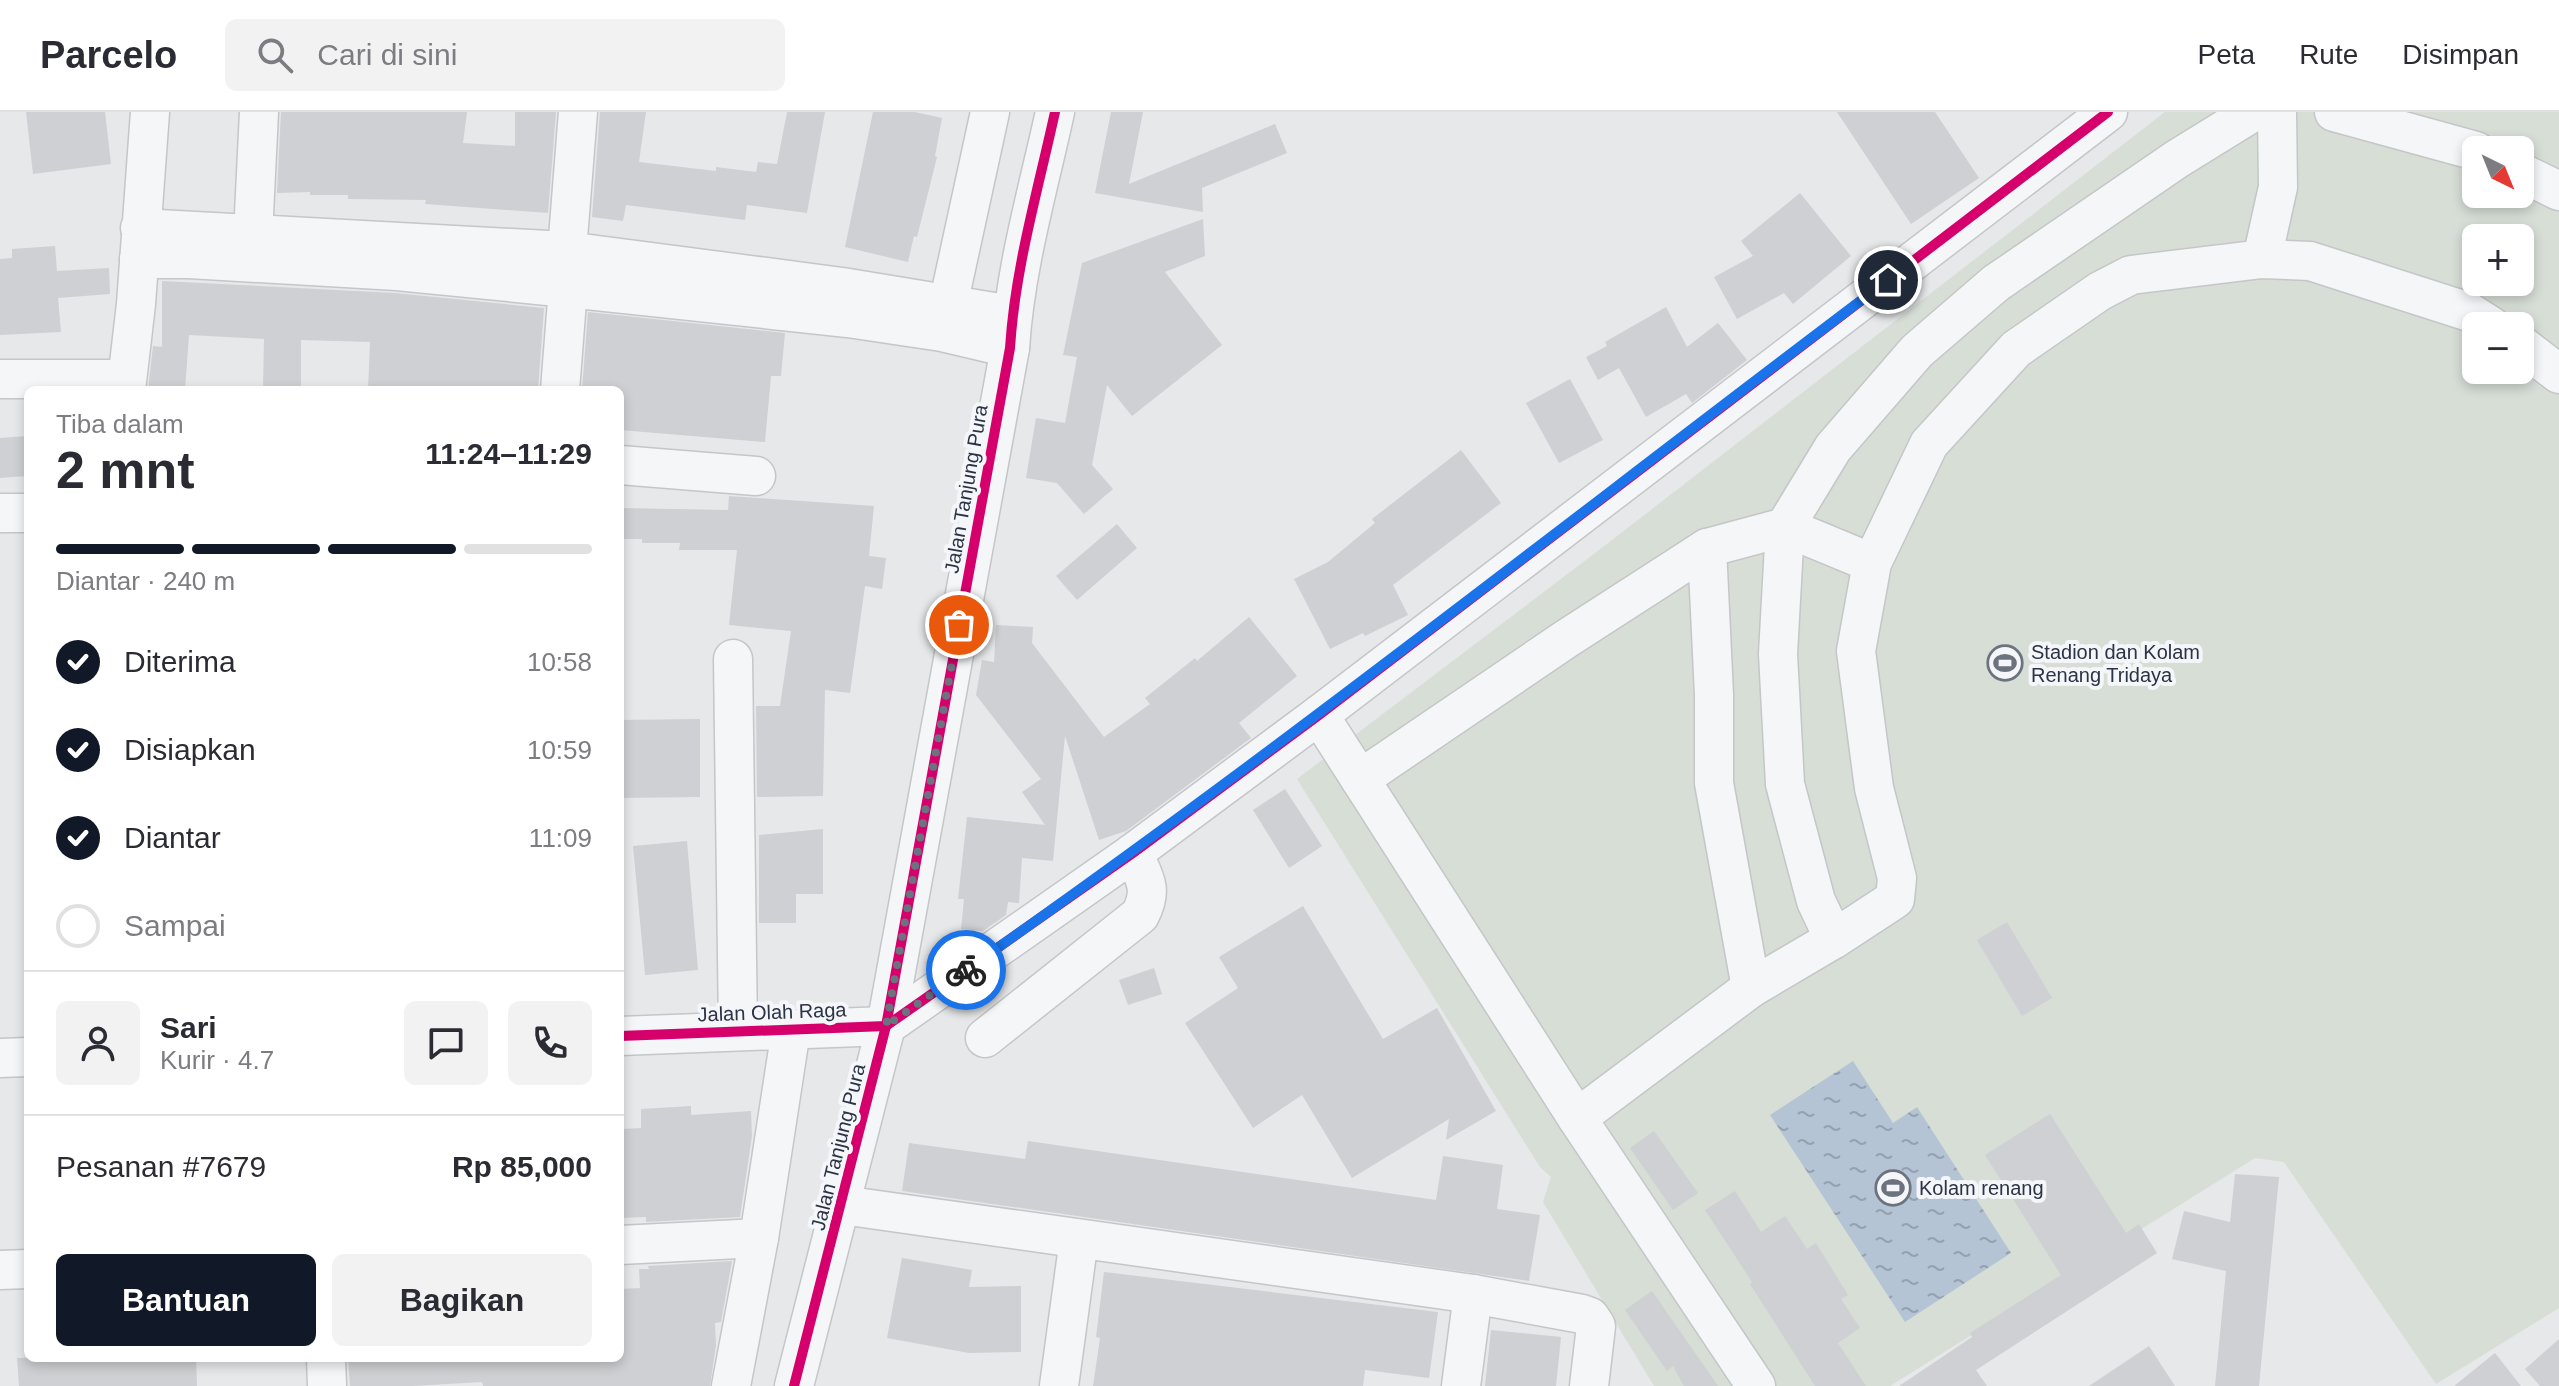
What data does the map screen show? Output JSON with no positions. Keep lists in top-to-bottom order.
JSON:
{
  "streets": {
    "street": ["Jalan Tanjung Pura", "Jalan Olah Raga"]
  },
  "crossings": [
    ["Jalan Tanjung Pura", "Jalan Olah Raga"]
  ],
  "places": {
    "sports": ["Stadion dan Kolam Renang Tridaya", "Kolam renang"]
  },
  "north": "bottom right",
  "page": {
    "header": "Parcelo",
    "search": "Cari di sini",
    "nav": ["Peta", "Rute", "Disimpan"],
    "map_buttons": ["+", "−"],
    "heading": ["2 mnt", "Tiba dalam", "11:24–11:29"],
    "panel": [
      "Sari",
      "Kurir · 4.7",
      "Pesanan #7679",
      "Rp 85,000"
    ],
    "bar": "Diantar · 240 m",
    "list": [
      ["Diterima", "10:58"],
      ["Disiapkan", "10:59"],
      ["Diantar", "11:09"],
      "Sampai"
    ],
    "buttons": ["Bantuan", "Bagikan"]
  }
}
